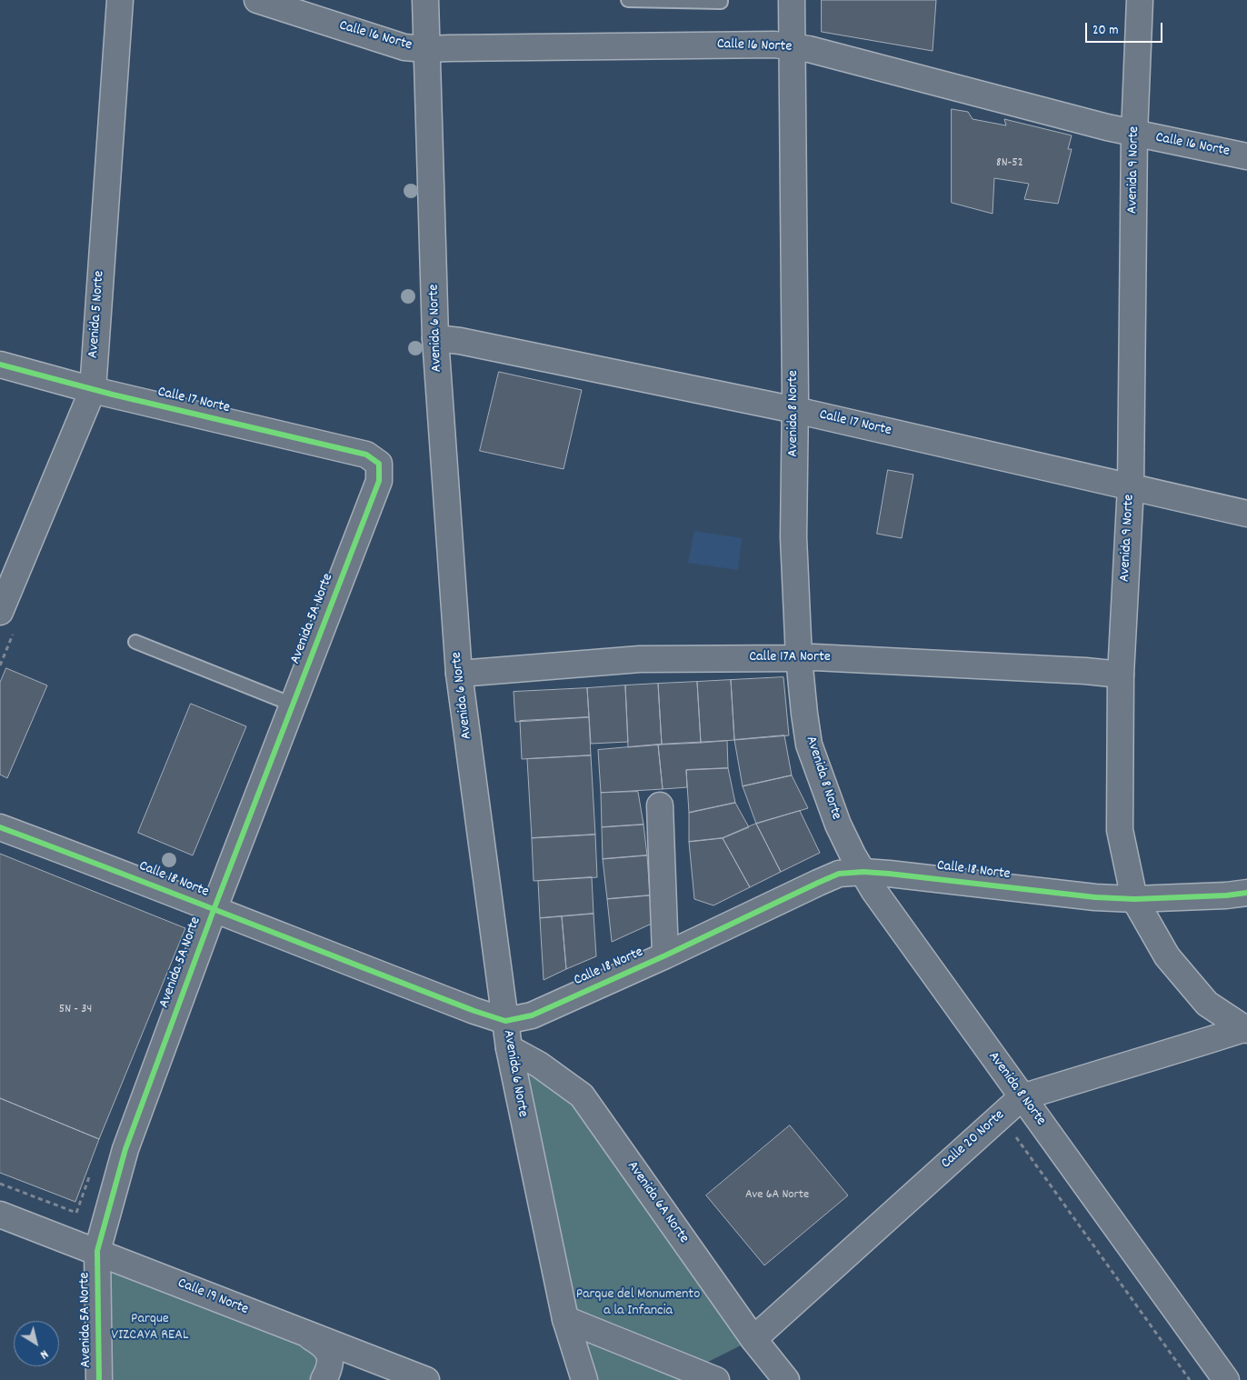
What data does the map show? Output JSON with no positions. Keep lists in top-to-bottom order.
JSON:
{
  "streets": {
    "street": [
      "Calle 16 Norte",
      "Avenida 9 Norte",
      "Avenida 5 Norte",
      "Avenida 6 Norte",
      "Calle 17 Norte",
      "Avenida 8 Norte",
      "Avenida 5A Norte",
      "Calle 17A Norte",
      "Calle 18 Norte",
      "Calle 20 Norte",
      "Avenida 6A Norte",
      "Calle 19 Norte"
    ]
  },
  "crossings": [
    ["Calle 16 Norte", "Avenida 9 Norte"],
    ["Calle 16 Norte", "Avenida 6 Norte"],
    ["Calle 16 Norte", "Avenida 8 Norte"],
    ["Avenida 9 Norte", "Calle 17 Norte"],
    ["Avenida 9 Norte", "Calle 17A Norte"],
    ["Avenida 9 Norte", "Calle 18 Norte"],
    ["Avenida 9 Norte", "Calle 20 Norte"],
    ["Avenida 5 Norte", "Calle 17 Norte"],
    ["Avenida 6 Norte", "Calle 17 Norte"],
    ["Avenida 6 Norte", "Calle 17A Norte"],
    ["Avenida 6 Norte", "Calle 18 Norte"],
    ["Avenida 6 Norte", "Avenida 6A Norte"],
    ["Calle 17 Norte", "Avenida 8 Norte"],
    ["Calle 17 Norte", "Avenida 5A Norte"],
    ["Avenida 8 Norte", "Calle 17A Norte"],
    ["Avenida 8 Norte", "Calle 18 Norte"],
    ["Avenida 8 Norte", "Calle 20 Norte"],
    ["Avenida 5A Norte", "Calle 18 Norte"],
    ["Avenida 5A Norte", "Calle 19 Norte"],
    ["Calle 20 Norte", "Avenida 6A Norte"]
  ],
  "parks": ["Parque del Monumento a la Infancia", "Parque VIZCAYA REAL"],
  "house_numbers": ["8N-52", "5N - 34", "Ave 6A Norte"],
  "scale_bar": "20 m",
  "north": "bottom right"
}
